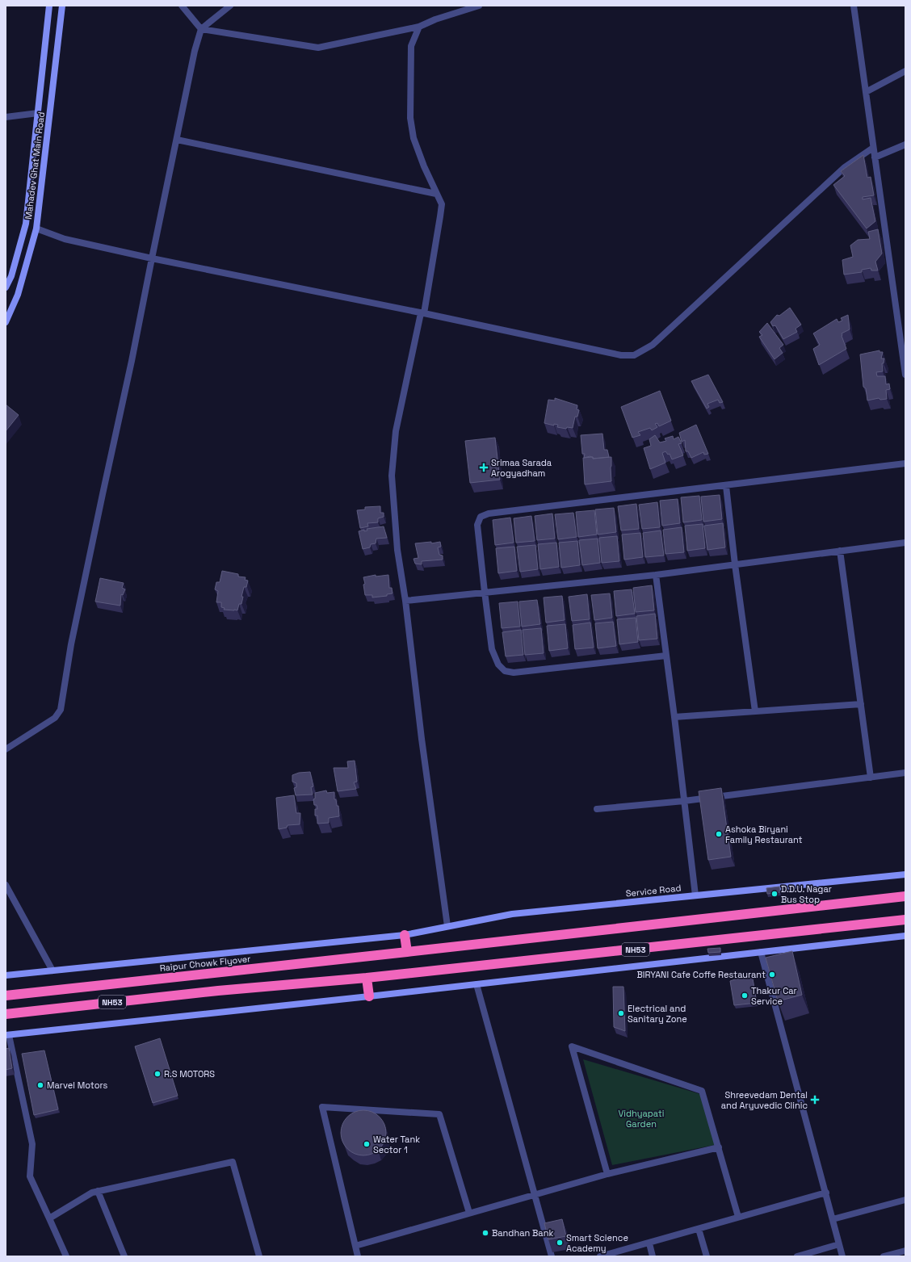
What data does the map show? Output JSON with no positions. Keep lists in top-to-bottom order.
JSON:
{
  "streets": {
    "highway": ["NH53", "Raipur Chowk Flyover"],
    "street": ["Mahadev Ghat Main Road", "Service Road"]
  },
  "crossings": [
    ["NH53", "Raipur Chowk Flyover"]
  ],
  "parks": ["Vidhyapati Garden"],
  "places": {
    "health": ["Srimaa Sarada Arogyadham", "Shreevedam Dental and Aryuvedic Clinic"],
    "other": [
      "Ashoka Biryani Family Restaurant",
      "D.D.U. Nagar Bus Stop",
      "BIRYANI Cafe Coffe Restaurant",
      "Thakur Car Service",
      "Electrical and Sanitary Zone",
      "R.S MOTORS",
      "Marvel Motors",
      "Water Tank Sector 1",
      "Bandhan Bank",
      "Smart Science Academy"
    ]
  }
}
